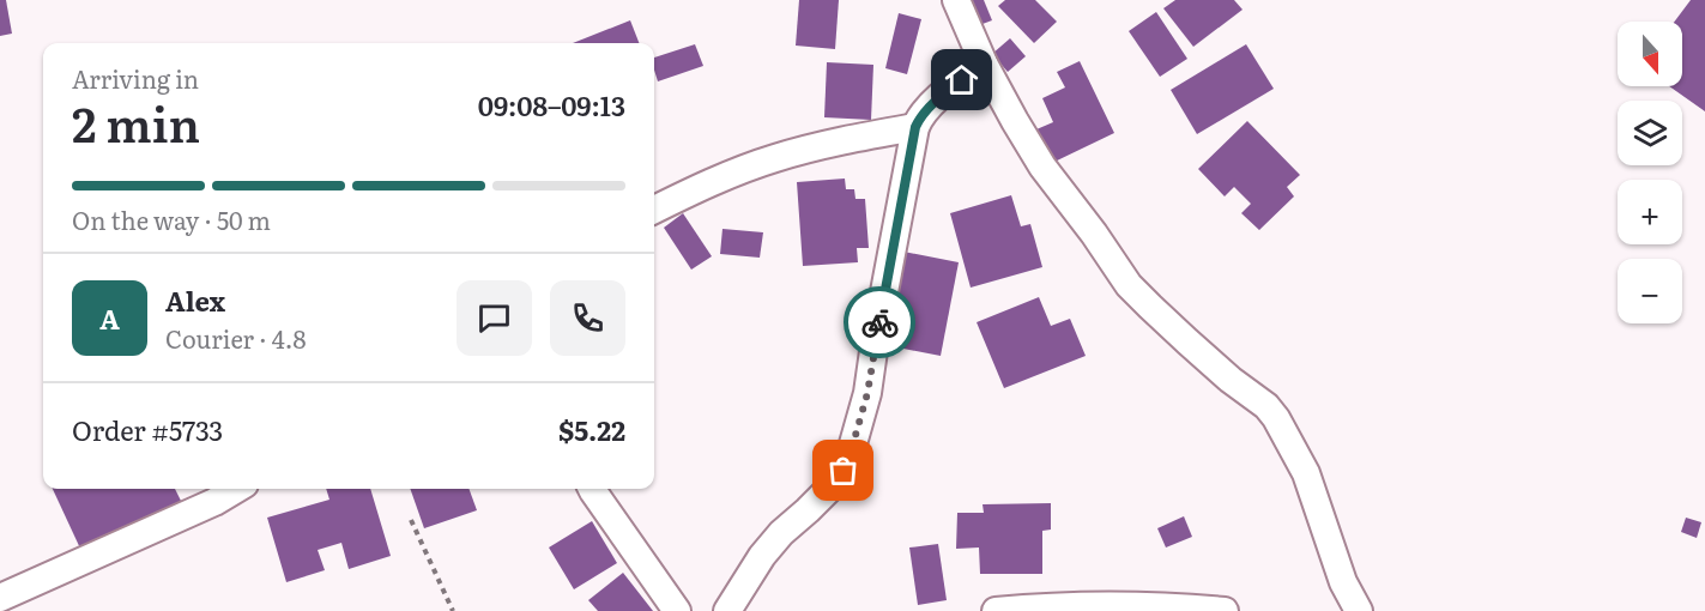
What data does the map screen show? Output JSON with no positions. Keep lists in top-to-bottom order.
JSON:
{
  "north": "bottom",
  "page": {
    "map_buttons": ["+", "−"],
    "heading": ["2 min", "Arriving in", "09:08–09:13"],
    "panel": [
      "Alex",
      "Courier · 4.8",
      "Order #5733",
      "$5.22"
    ],
    "bar": "On the way · 50 m",
    "round": "A"
  }
}
